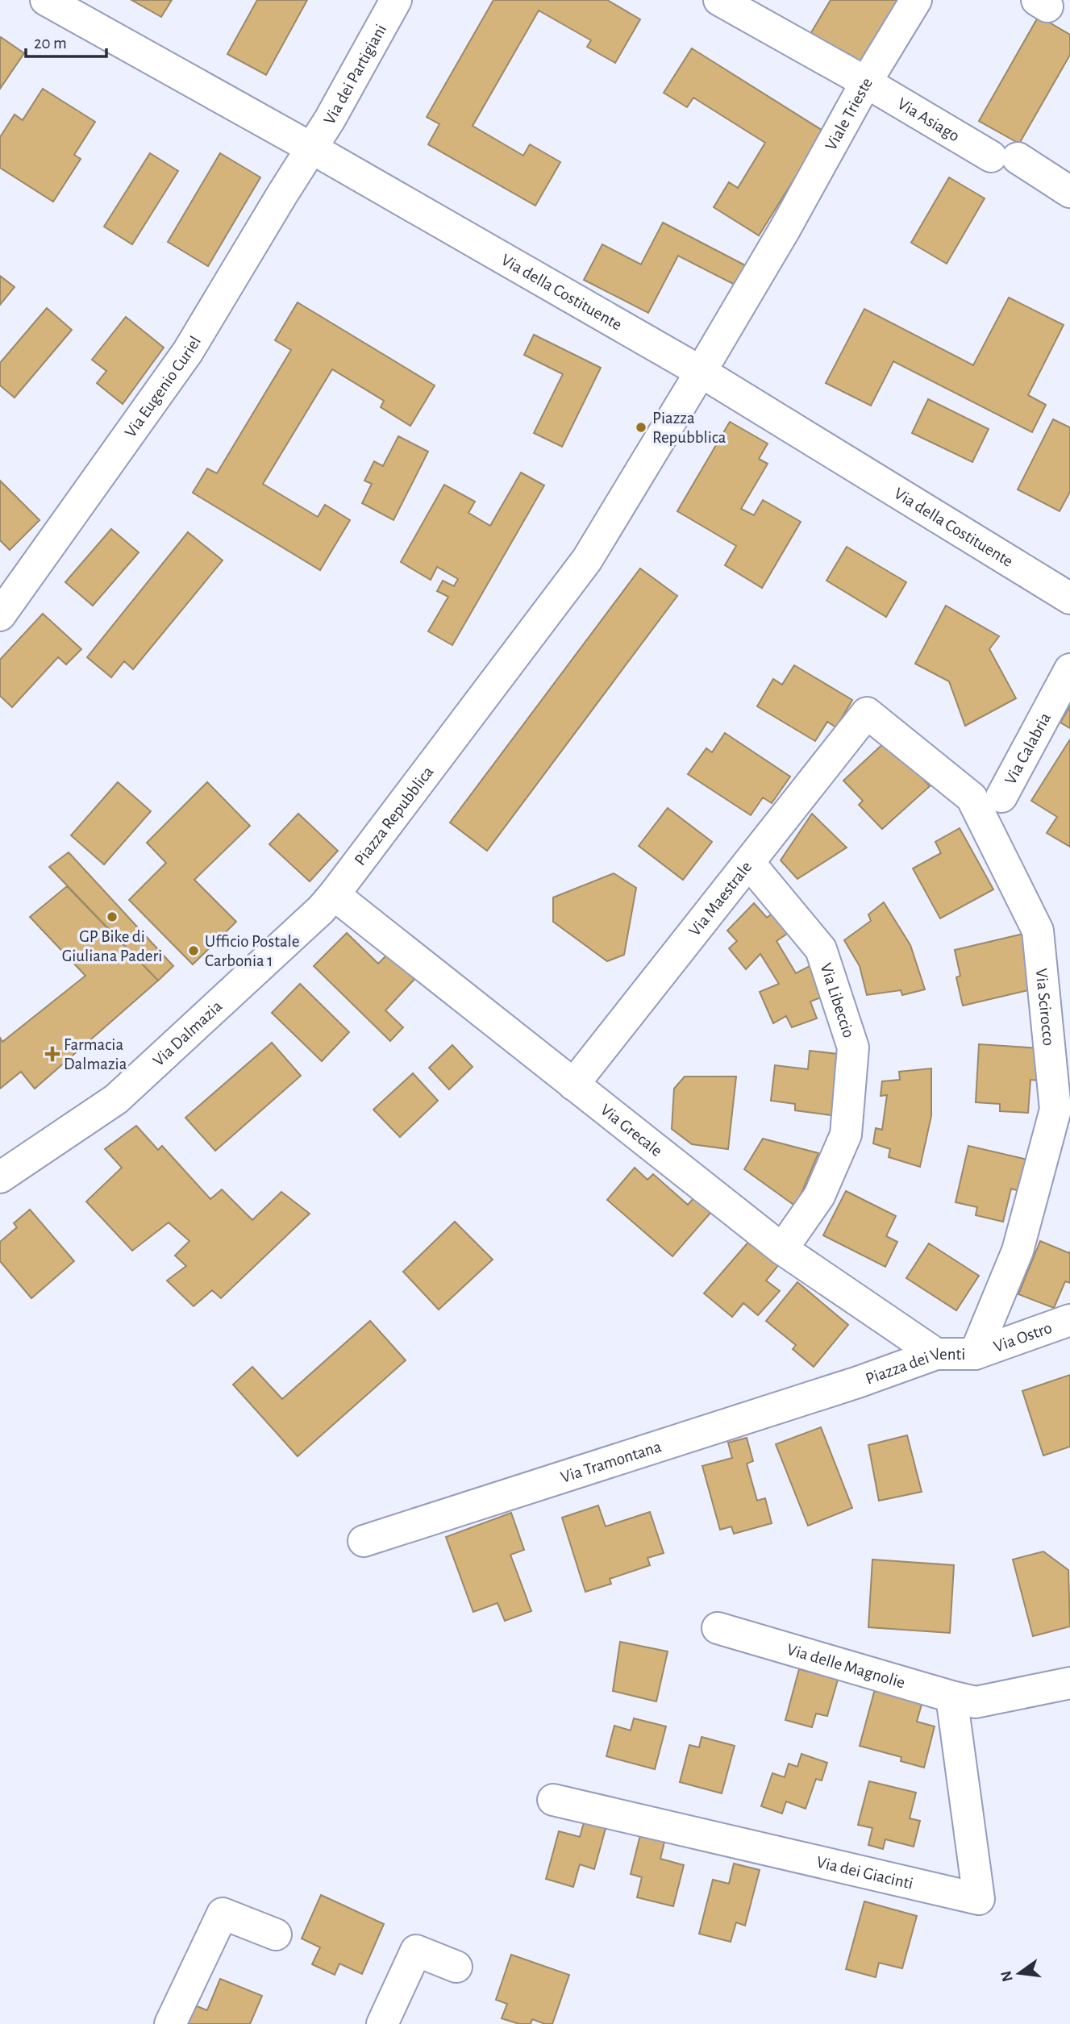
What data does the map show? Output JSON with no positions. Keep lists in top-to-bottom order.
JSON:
{
  "streets": {
    "street": [
      "Via dei Partigiani",
      "Viale Trieste",
      "Via Asiago",
      "Via della Costituente",
      "Via Eugenio Curiel",
      "Via Calabria",
      "Piazza Repubblica",
      "Via Maestrale",
      "Via Libeccio",
      "Via Scirocco",
      "Via Dalmazia",
      "Via Grecale",
      "Via Ostro",
      "Piazza dei Venti",
      "Via Tramontana",
      "Via delle Magnolie",
      "Via dei Giacinti"
    ]
  },
  "crossings": [
    ["Via dei Partigiani", "Via della Costituente"],
    ["Via dei Partigiani", "Via Eugenio Curiel"],
    ["Viale Trieste", "Via Asiago"],
    ["Viale Trieste", "Piazza Repubblica"],
    ["Via della Costituente", "Via Eugenio Curiel"],
    ["Via della Costituente", "Piazza Repubblica"],
    ["Piazza Repubblica", "Via Dalmazia"],
    ["Piazza Repubblica", "Via Grecale"],
    ["Via Maestrale", "Via Libeccio"],
    ["Via Maestrale", "Via Scirocco"],
    ["Via Maestrale", "Via Grecale"],
    ["Via Libeccio", "Via Grecale"],
    ["Via Scirocco", "Via Ostro"],
    ["Via Scirocco", "Piazza dei Venti"],
    ["Via Dalmazia", "Via Grecale"],
    ["Via Grecale", "Piazza dei Venti"],
    ["Via Ostro", "Piazza dei Venti"],
    ["Piazza dei Venti", "Via Tramontana"],
    ["Via delle Magnolie", "Via dei Giacinti"]
  ],
  "places": {
    "other": ["Piazza Repubblica", "GP Bike di Giuliana Paderi", "Ufficio Postale Carbonia 1"],
    "health": ["Farmacia Dalmazia"]
  },
  "scale_bar": "20 m",
  "north": "left"
}
